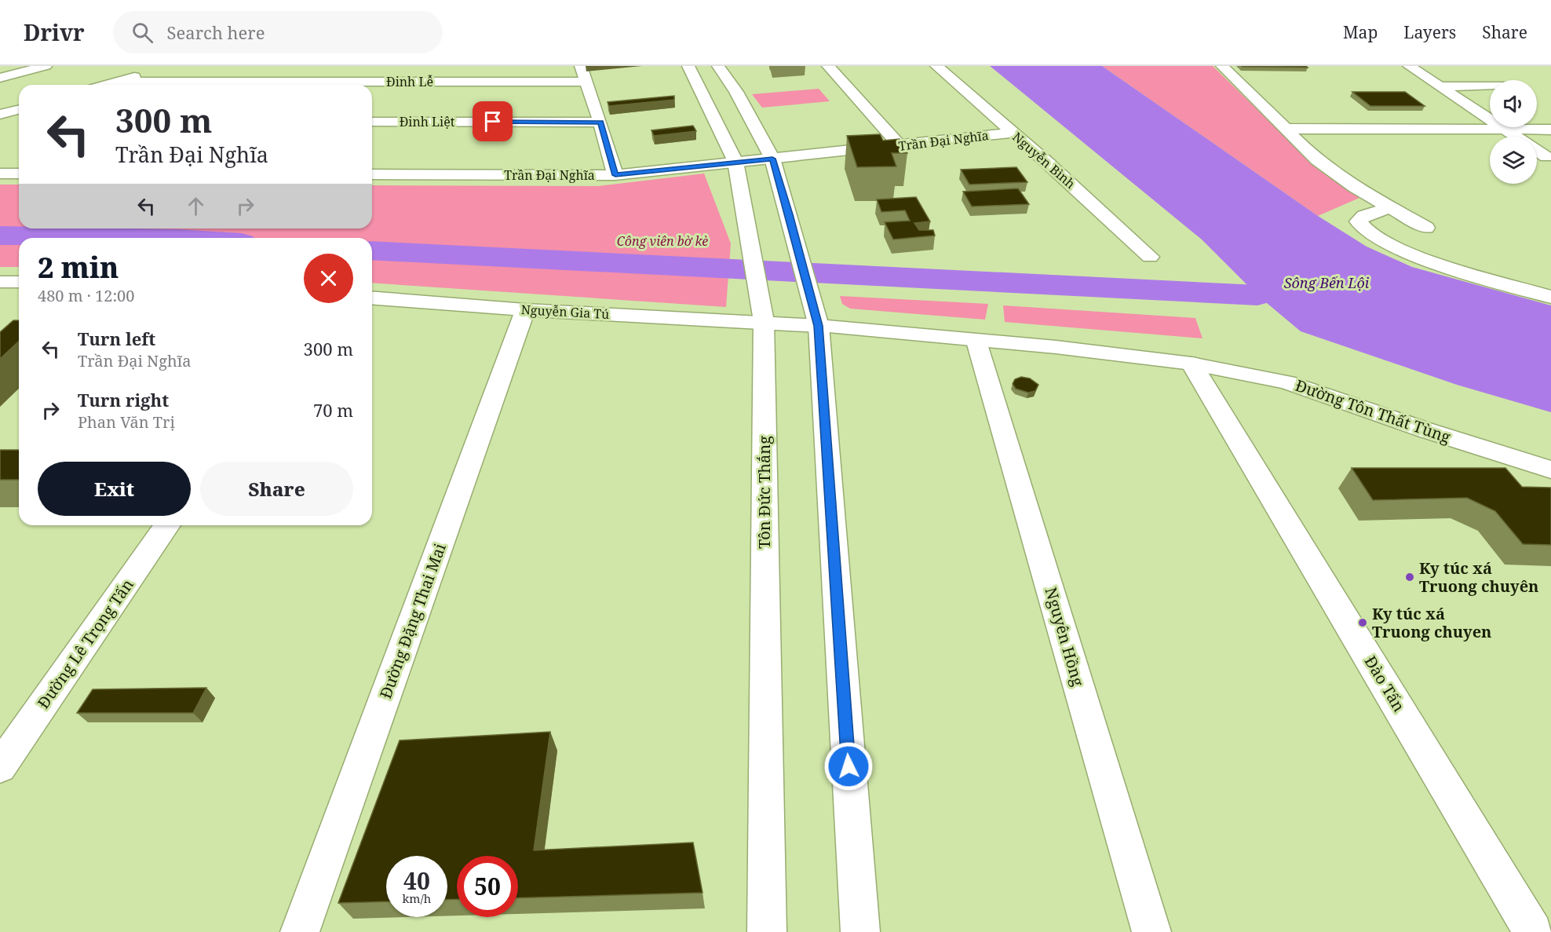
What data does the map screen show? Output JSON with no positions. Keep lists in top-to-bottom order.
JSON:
{
  "streets": {
    "street": [
      "Đinh Lễ",
      "Đinh Liệt",
      "Trần Đại Nghĩa",
      "Nguyễn Bình",
      "Nguyễn Gia Tú",
      "Đường Tôn Thất Tùng",
      "Tôn Đức Thắng",
      "Đường Đặng Thai Mai",
      "Nguyên Hồng",
      "Đường Lê Trọng Tấn",
      "Đào Tấn"
    ]
  },
  "crossings": [
    ["Trần Đại Nghĩa", "Nguyễn Bình"],
    ["Trần Đại Nghĩa", "Tôn Đức Thắng"],
    ["Nguyễn Gia Tú", "Đường Tôn Thất Tùng"],
    ["Nguyễn Gia Tú", "Tôn Đức Thắng"],
    ["Nguyễn Gia Tú", "Đường Đặng Thai Mai"],
    ["Nguyễn Gia Tú", "Nguyên Hồng"],
    ["Đường Tôn Thất Tùng", "Nguyên Hồng"],
    ["Đường Tôn Thất Tùng", "Đào Tấn"]
  ],
  "water": ["Sông Bến Lội"],
  "parks": ["Công viên bờ kè"],
  "places": ["Ky túc xá Truong chuyên", "Ky túc xá Truong chuyen"],
  "page": {
    "header": "Drivr",
    "search": "Search here",
    "nav": ["Map", "Layers", "Share"],
    "turn": ["300 m", "Trần Đại Nghĩa"],
    "heading": ["2 min", "480 m · 12:00"],
    "list": [
      {
        "name": "Turn left",
        "note": "Trần Đại Nghĩa",
        "value": "300 m"
      },
      {
        "name": "Turn right",
        "note": "Phan Văn Trị",
        "value": "70 m"
      }
    ],
    "buttons": ["Exit", "Share"],
    "speed": "40 km/h",
    "limit": "50"
  }
}
